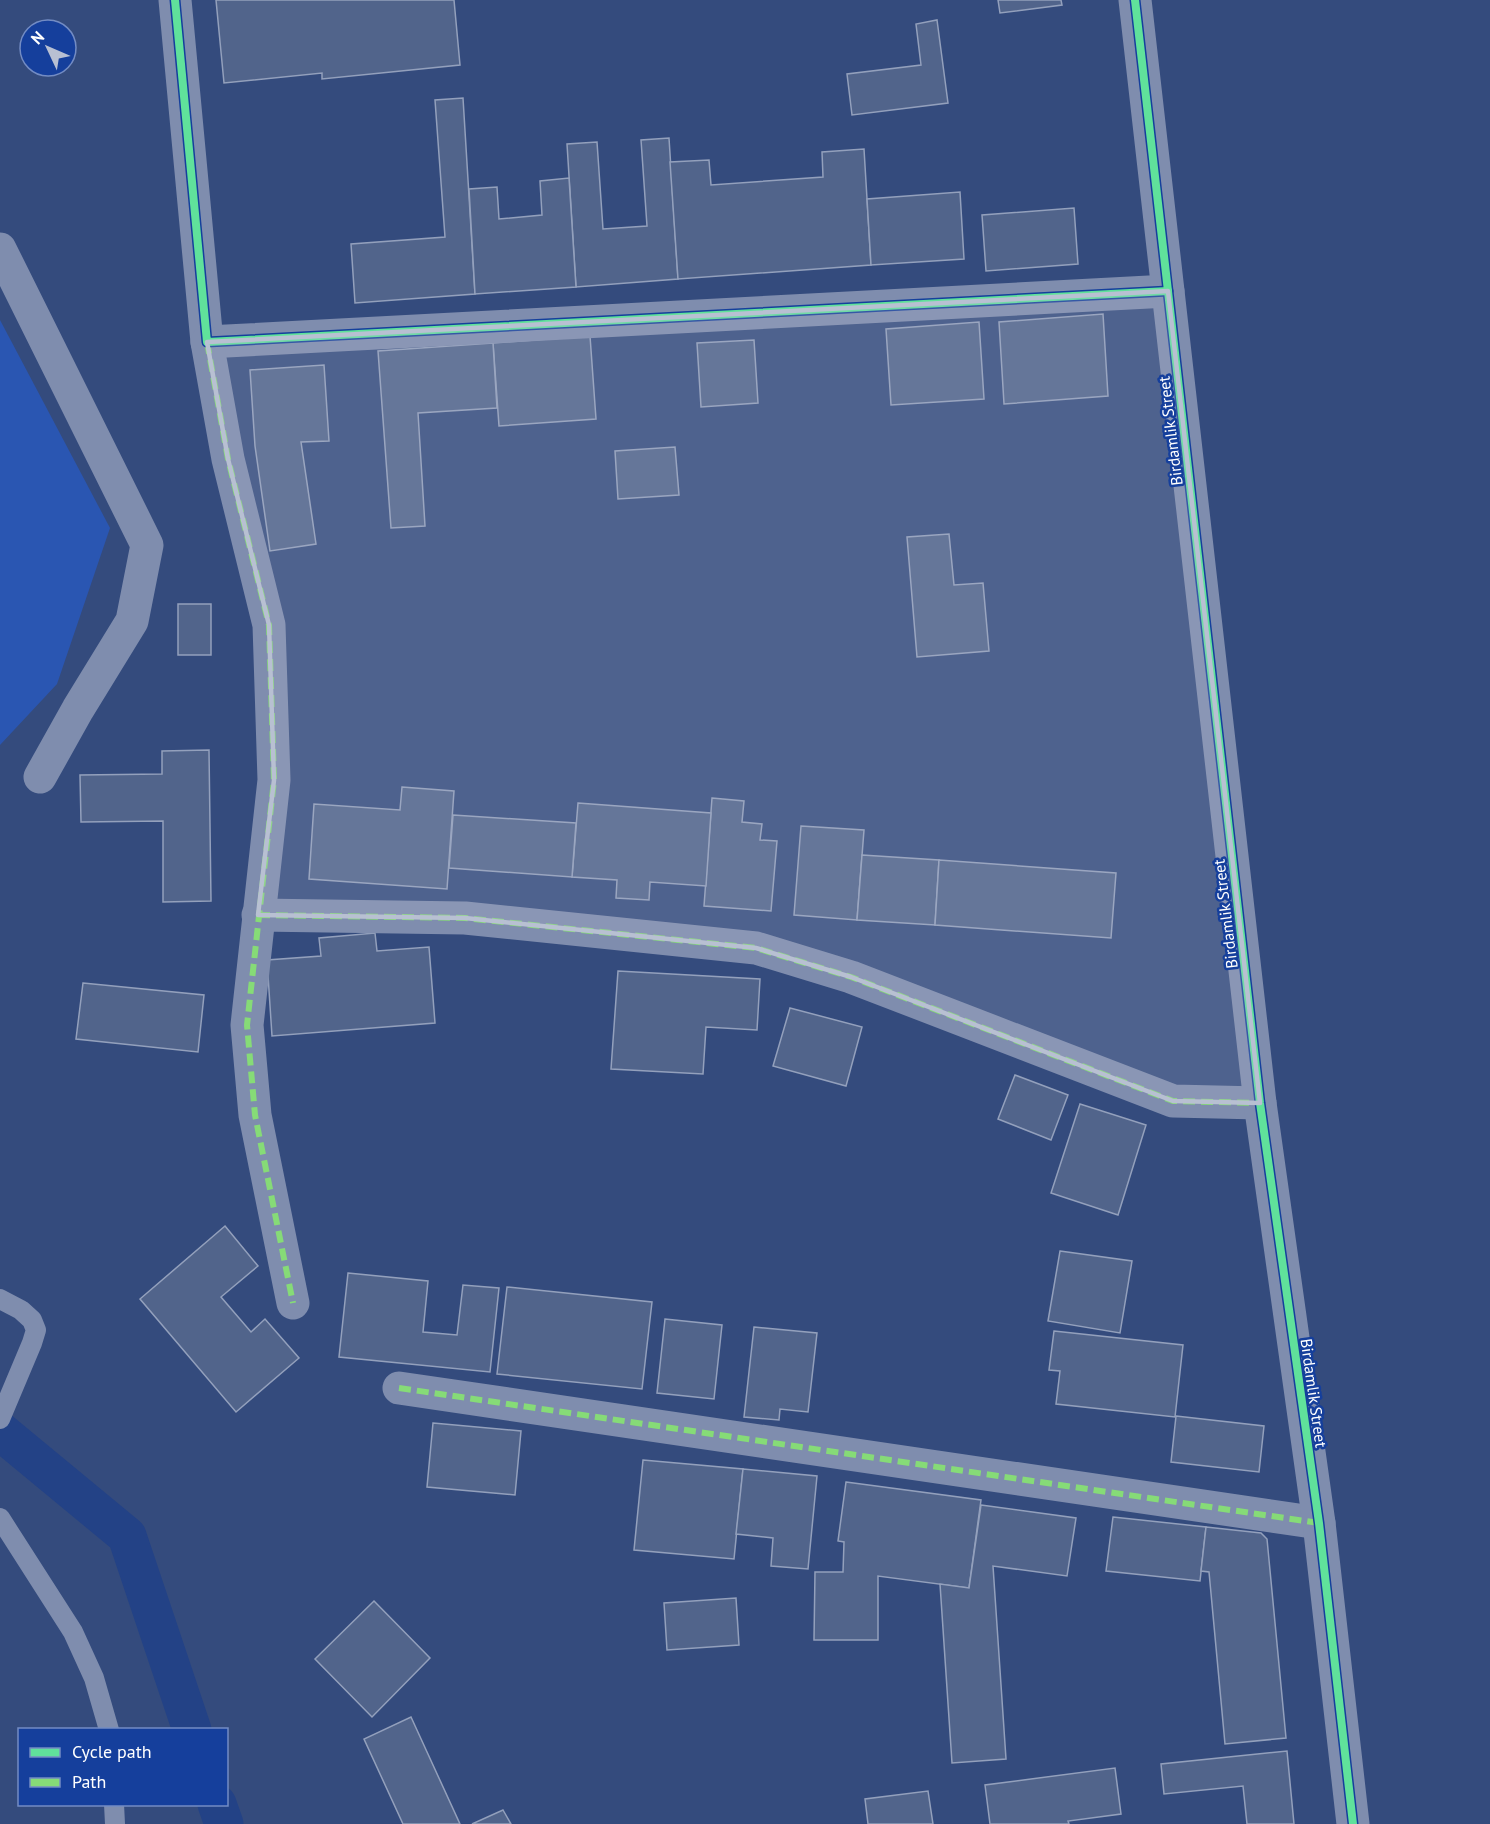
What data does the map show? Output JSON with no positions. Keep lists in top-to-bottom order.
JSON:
{
  "streets": {
    "street": ["Birdamlik Street"]
  },
  "legend": ["Cycle path", "Path"],
  "north": "top left"
}
